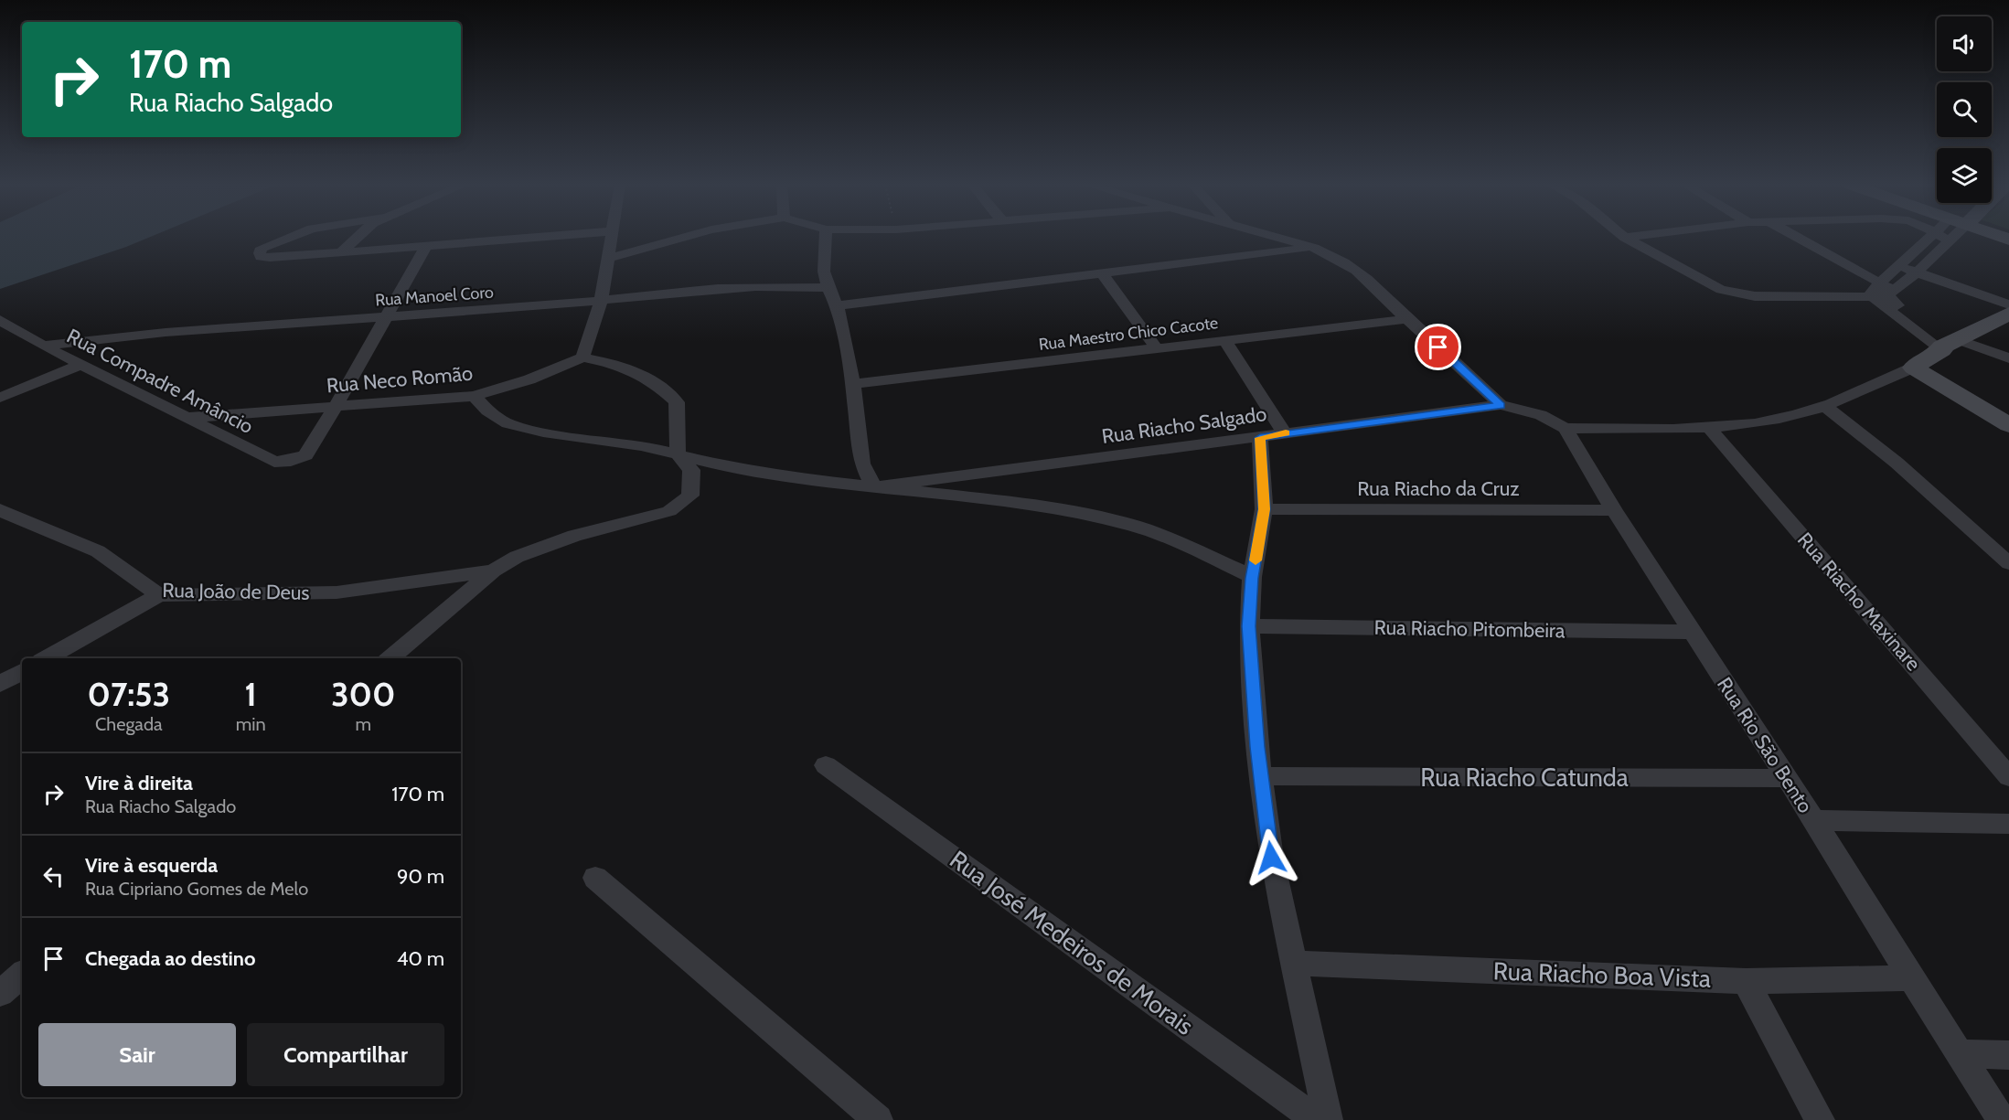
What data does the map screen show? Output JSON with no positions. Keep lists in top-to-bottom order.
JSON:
{
  "streets": {
    "street": [
      "Rua Manoel Coro",
      "Rua Maestro Chico Cacote",
      "Rua Neco Romão",
      "Rua Compadre Amâncio",
      "Rua Riacho Salgado",
      "Rua Riacho da Cruz",
      "Rua João de Deus",
      "Rua Riacho Maxinare",
      "Rua Riacho Pitombeira",
      "Rua Rio São Bento",
      "Rua Riacho Catunda",
      "Rua José Medeiros de Morais",
      "Rua Riacho Boa Vista"
    ]
  },
  "crossings": [
    ["Rua Manoel Coro", "Rua Compadre Amâncio"],
    ["Rua Neco Romão", "Rua Compadre Amâncio"],
    ["Rua Riacho da Cruz", "Rua Rio São Bento"],
    ["Rua Riacho Pitombeira", "Rua Rio São Bento"],
    ["Rua Rio São Bento", "Rua Riacho Catunda"],
    ["Rua Rio São Bento", "Rua Riacho Boa Vista"]
  ],
  "page": {
    "turn": ["170 m", "Rua Riacho Salgado"],
    "eta": [
      "07:53",
      "Chegada",
      "1",
      "min",
      "300",
      "m"
    ],
    "list": [
      {
        "name": "Vire à direita",
        "note": "Rua Riacho Salgado",
        "value": "170 m"
      },
      {
        "name": "Vire à esquerda",
        "note": "Rua Cipriano Gomes de Melo",
        "value": "90 m"
      },
      {
        "name": "Chegada ao destino",
        "value": "40 m"
      }
    ],
    "buttons": ["Sair", "Compartilhar"]
  }
}
